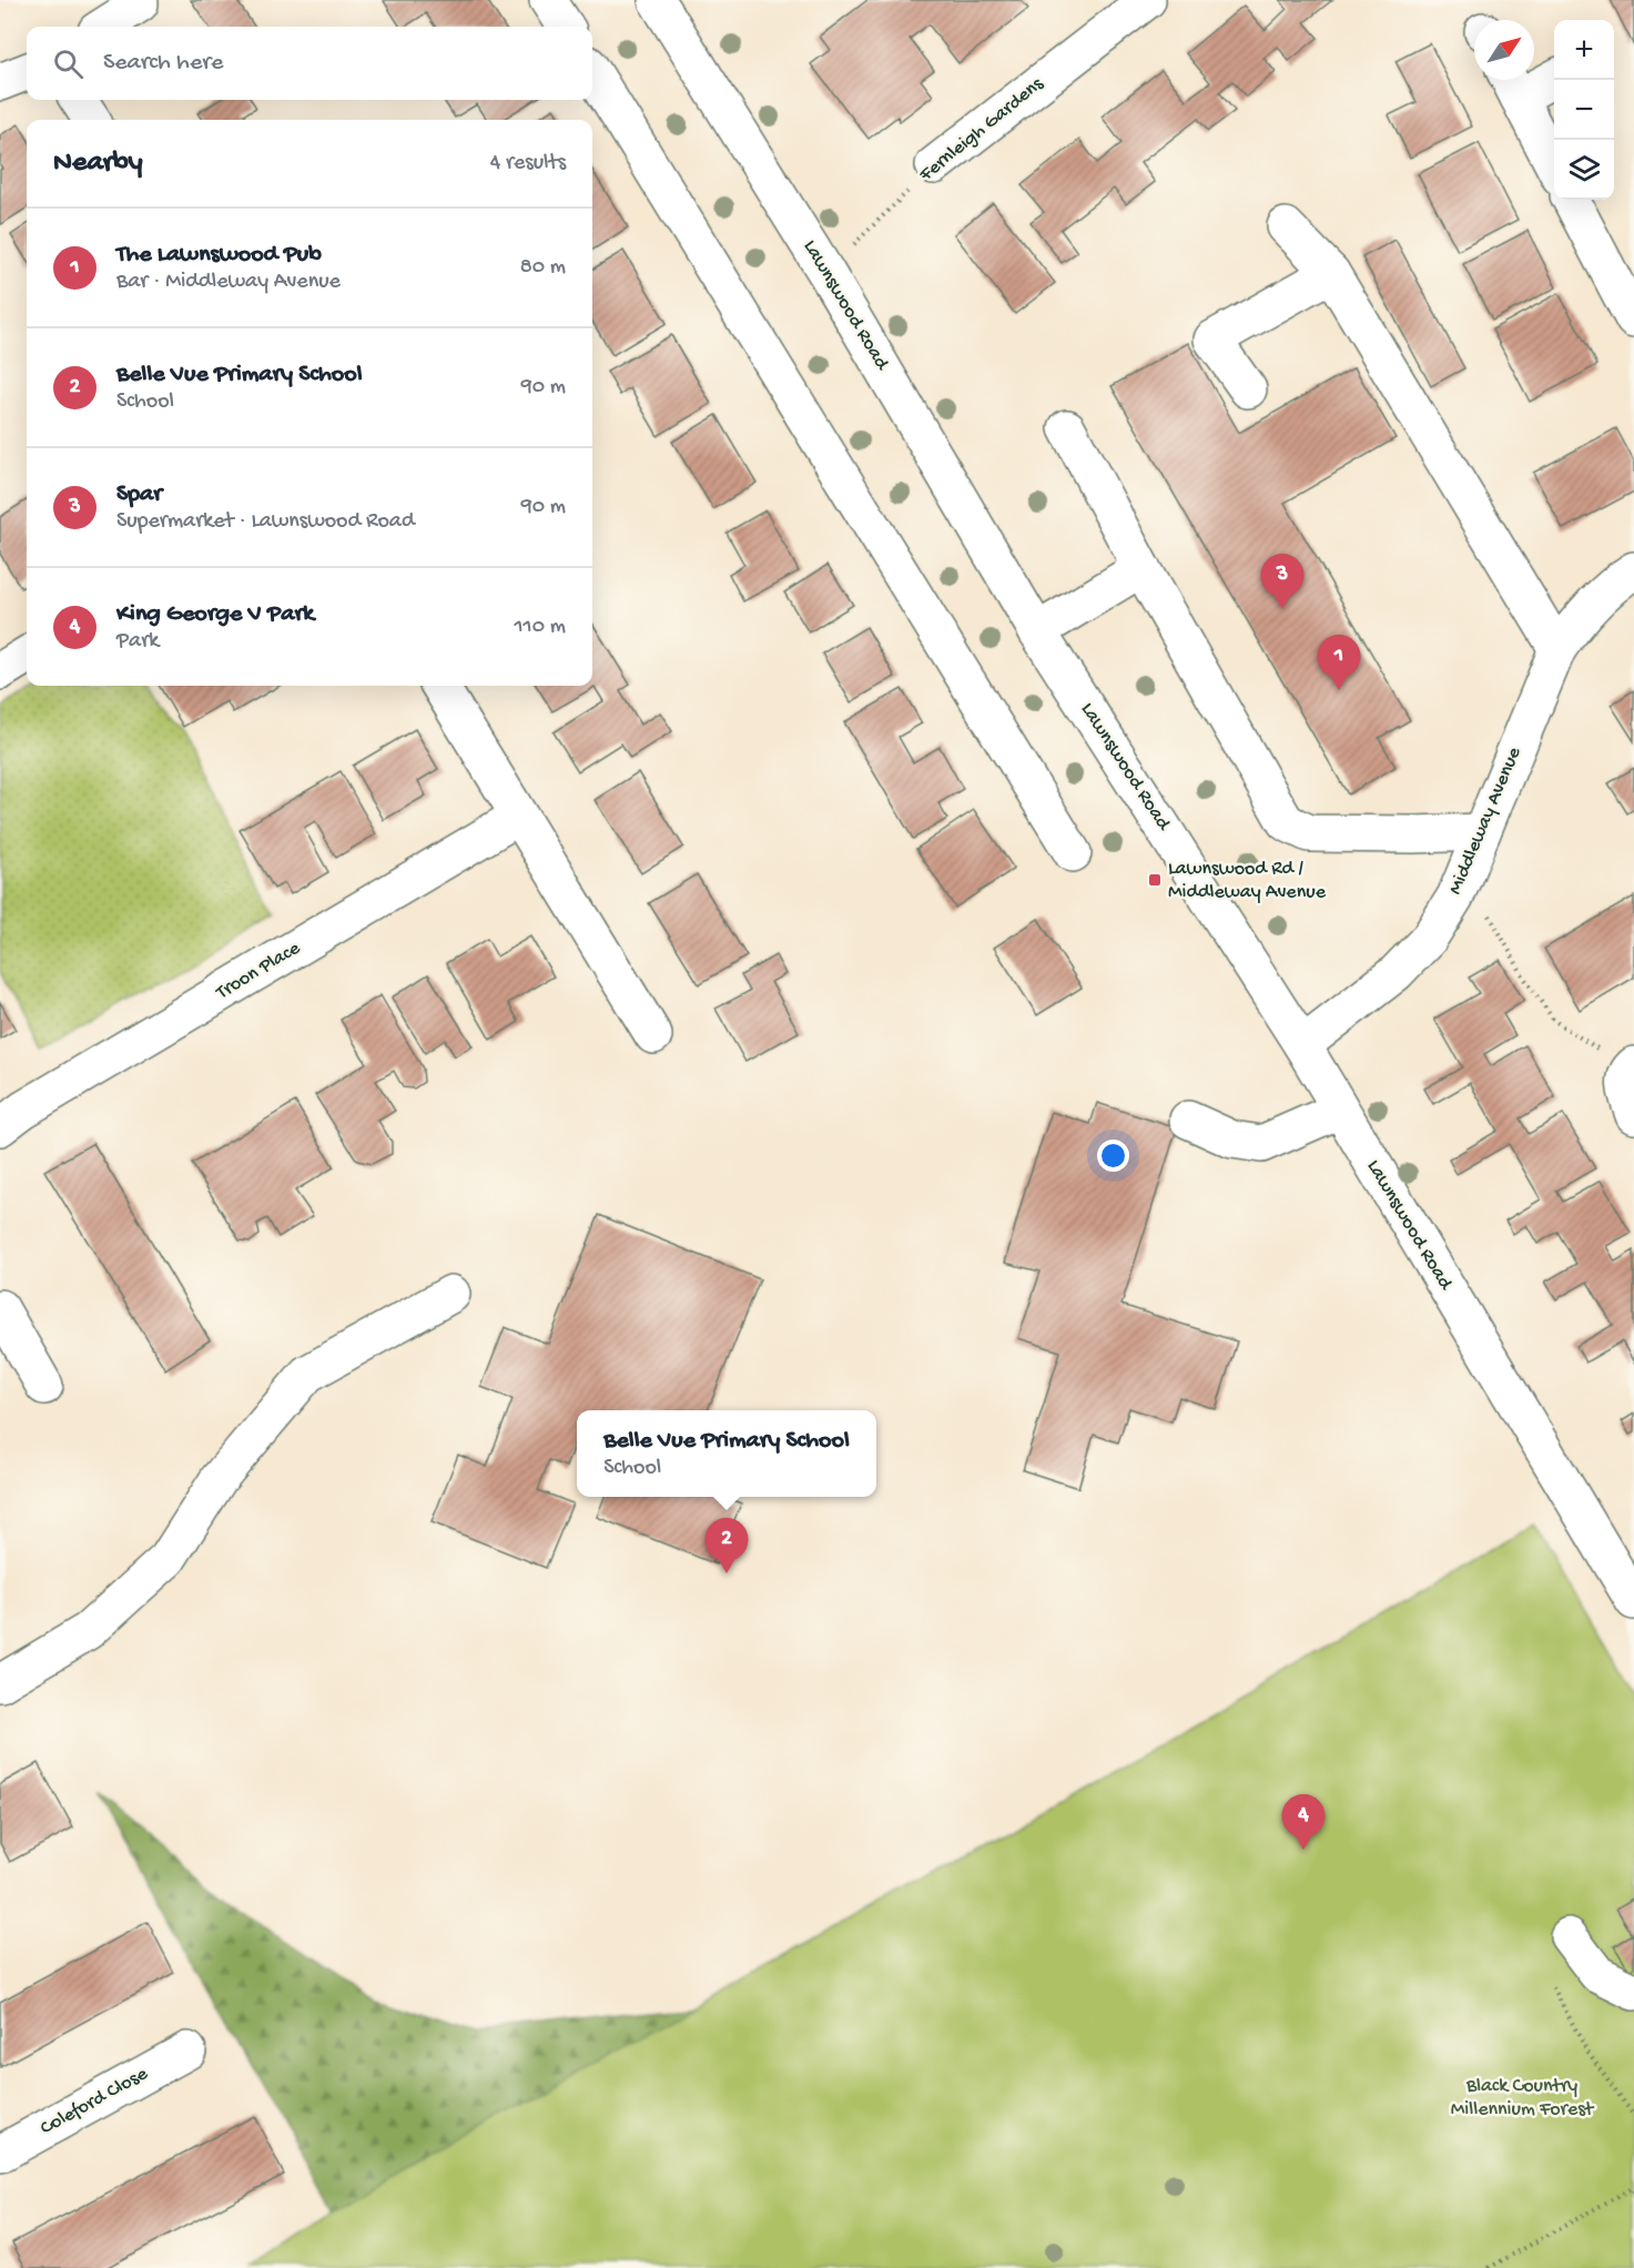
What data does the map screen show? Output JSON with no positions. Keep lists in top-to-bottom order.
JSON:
{
  "streets": {
    "street": [
      "Fernleigh Gardens",
      "Lawnswood Road",
      "Middleway Avenue",
      "Troon Place",
      "Coleford Close"
    ]
  },
  "crossings": [
    ["Fernleigh Gardens", "Lawnswood Road"],
    ["Lawnswood Road", "Middleway Avenue"]
  ],
  "parks": ["Black Country Millennium Forest"],
  "places": {
    "transit": ["Lawnswood Rd / Middleway Avenue"]
  },
  "north": "top right",
  "page": {
    "map_buttons": ["+", "−"],
    "search": "Search here",
    "heading": ["Nearby", "4 results"],
    "list": [
      {
        "mark": "1",
        "name": "The Lawnswood Pub",
        "note": "Bar · Middleway Avenue",
        "value": "80 m"
      },
      {
        "mark": "2",
        "name": "Belle Vue Primary School",
        "note": "School",
        "value": "90 m"
      },
      {
        "mark": "3",
        "name": "Spar",
        "note": "Supermarket · Lawnswood Road",
        "value": "90 m"
      },
      {
        "mark": "4",
        "name": "King George V Park",
        "note": "Park",
        "value": "110 m"
      }
    ],
    "pins": [
      "3",
      "1",
      "2",
      "4"
    ],
    "popup": ["Belle Vue Primary School", "School"]
  }
}
